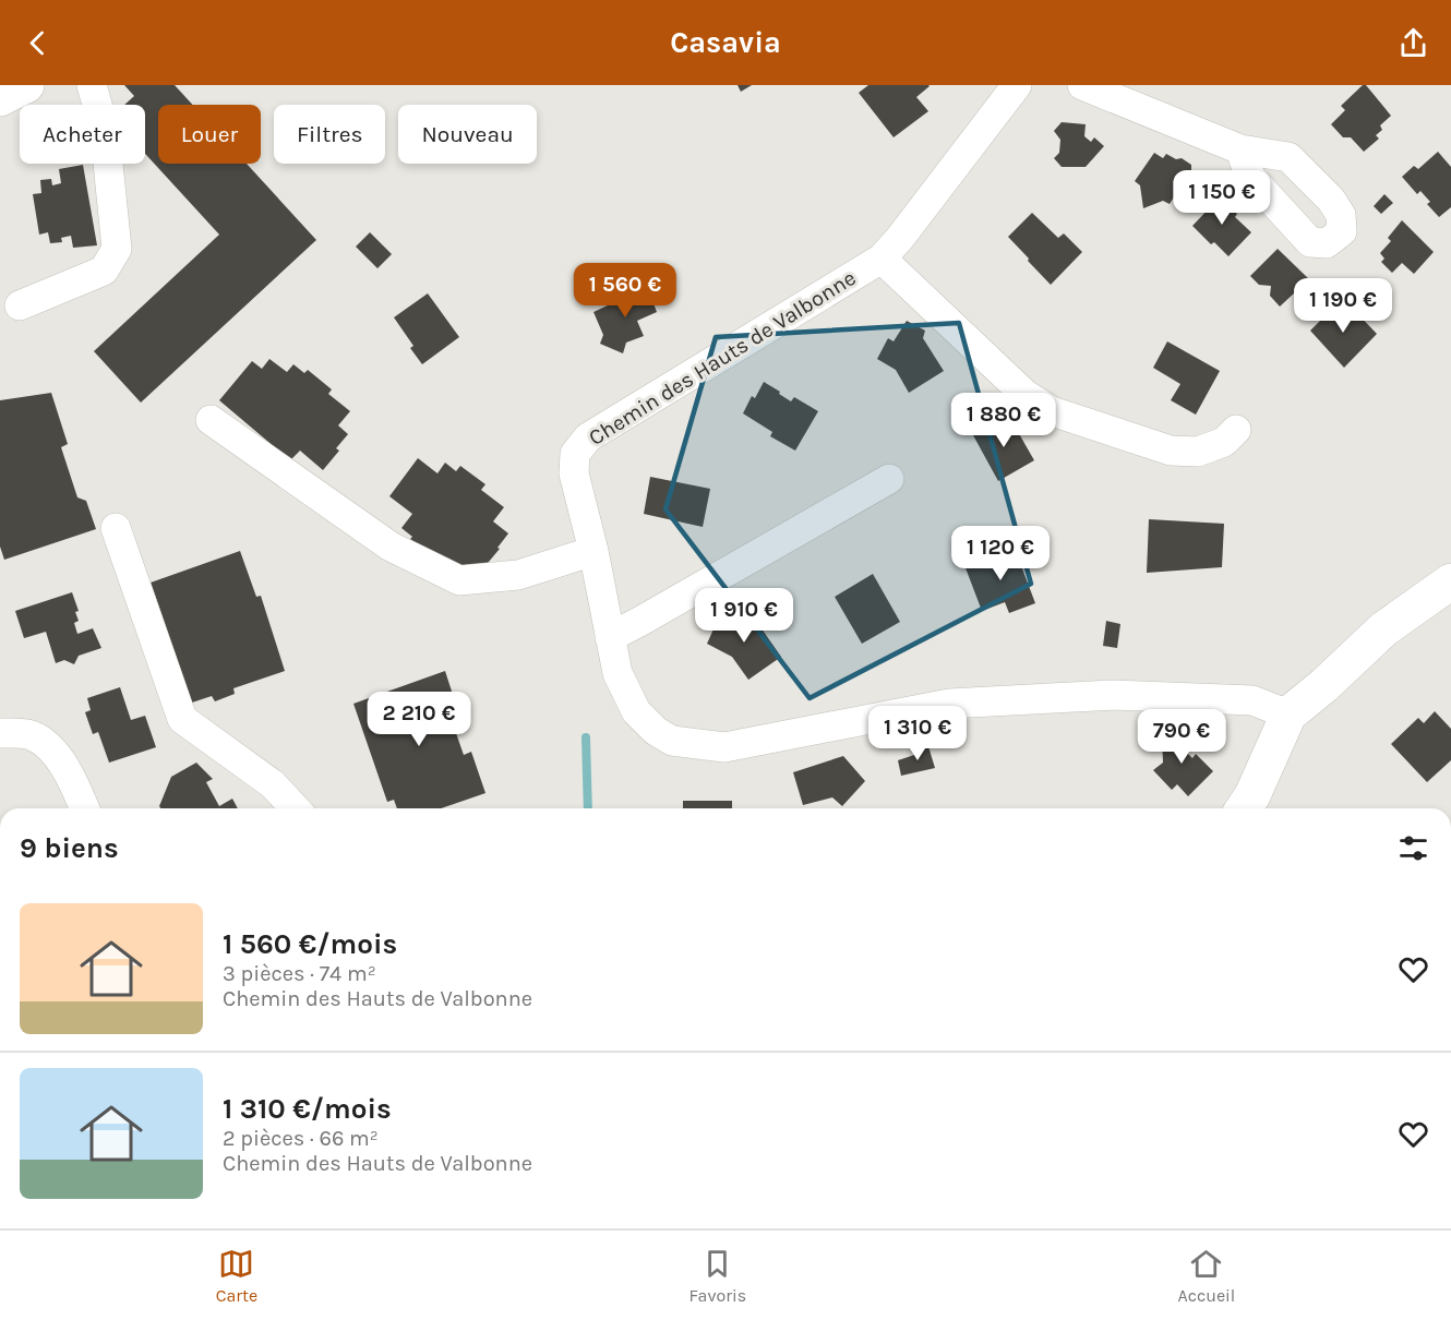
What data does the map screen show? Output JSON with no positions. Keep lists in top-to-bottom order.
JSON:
{
  "streets": {
    "street": ["Chemin des Hauts de Valbonne"]
  },
  "page": {
    "header": "Casavia",
    "chip": [
      "Acheter",
      "Louer",
      "Filtres",
      "Nouveau"
    ],
    "price": [
      "1 150 €",
      "1 560 €",
      "1 190 €",
      "1 880 €",
      "1 120 €",
      "1 910 €",
      "2 210 €",
      "1 310 €",
      "790 €"
    ],
    "heading": "9 biens",
    "list": [
      {
        "name": "1 560 €/mois",
        "note": "3 pièces · 74 m² · Chemin des Hauts de Valbonne"
      },
      {
        "name": "1 310 €/mois",
        "note": "2 pièces · 66 m² · Chemin des Hauts de Valbonne"
      }
    ],
    "tabs": ["Carte", "Favoris", "Accueil"]
  }
}
